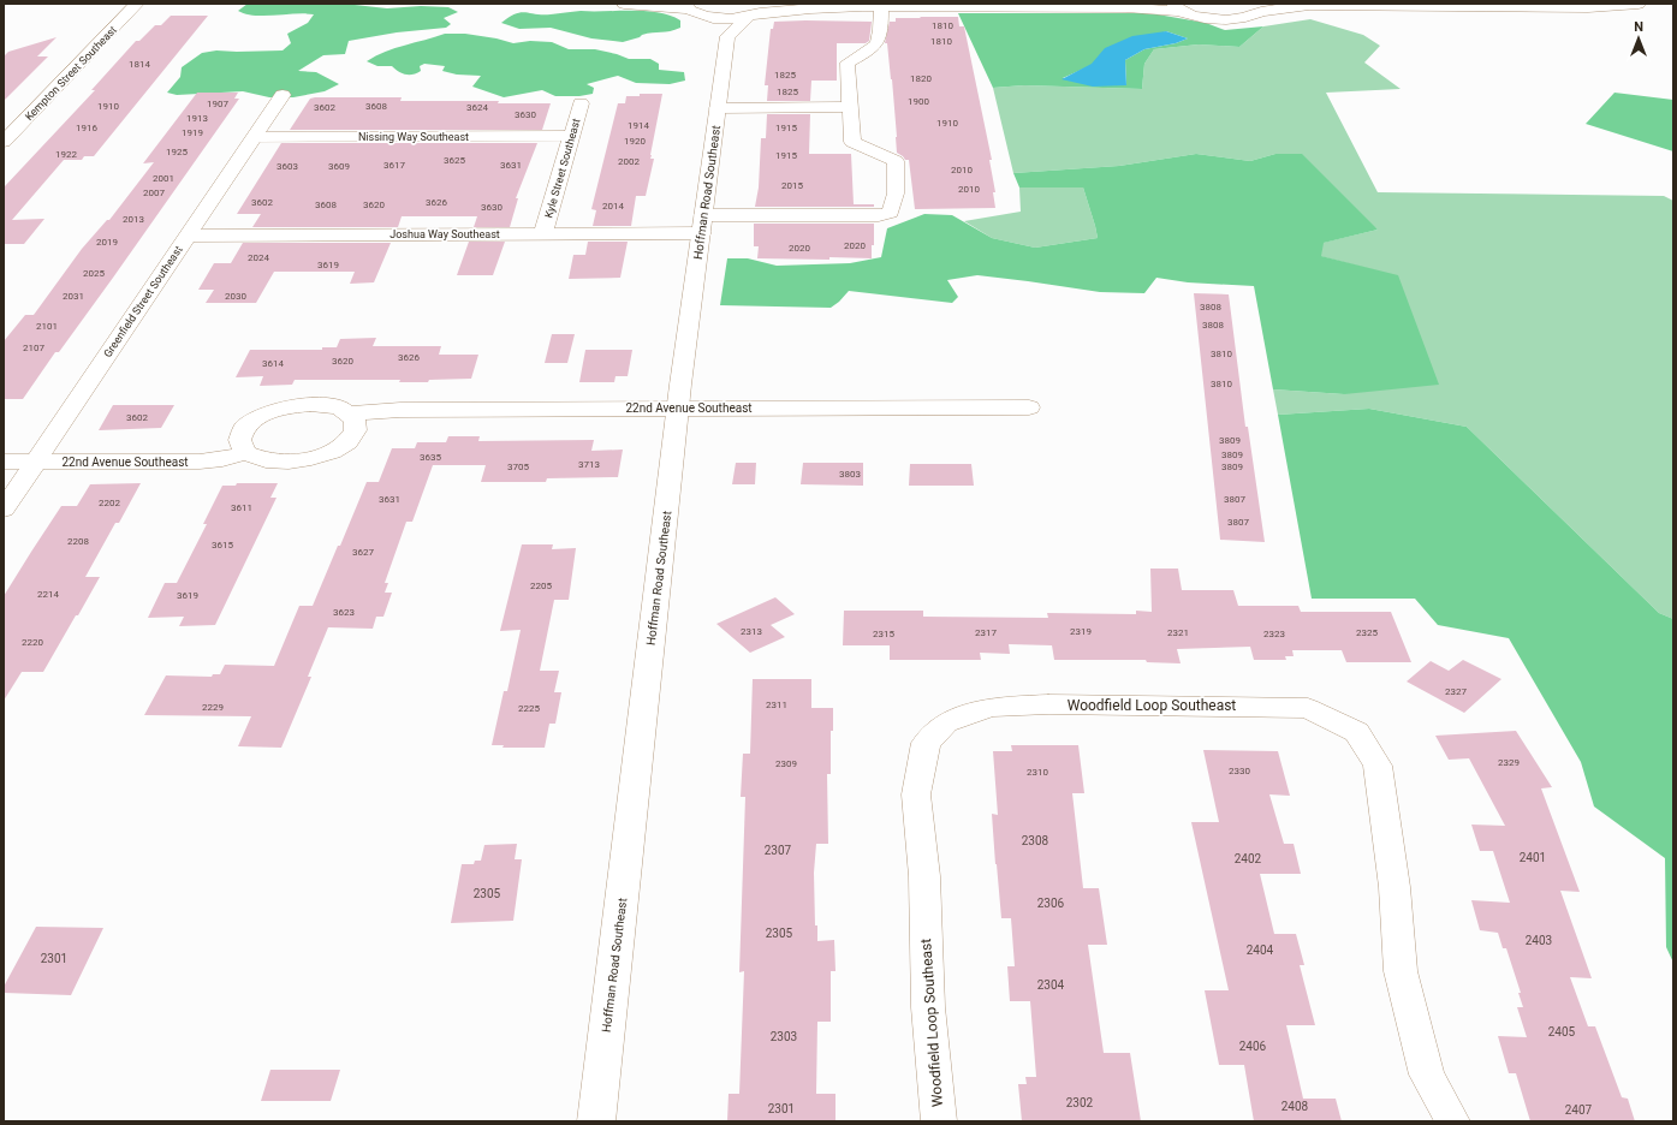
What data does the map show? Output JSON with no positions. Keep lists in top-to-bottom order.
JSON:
{
  "streets": {
    "street": [
      "Kempton Street Southeast",
      "Nissing Way Southeast",
      "Kyle Street Southeast",
      "Hoffman Road Southeast",
      "Joshua Way Southeast",
      "Greenfield Street Southeast",
      "22nd Avenue Southeast",
      "Woodfield Loop Southeast"
    ]
  },
  "crossings": [
    ["Nissing Way Southeast", "Kyle Street Southeast"],
    ["Nissing Way Southeast", "Greenfield Street Southeast"],
    ["Kyle Street Southeast", "Joshua Way Southeast"],
    ["Hoffman Road Southeast", "Joshua Way Southeast"],
    ["Hoffman Road Southeast", "22nd Avenue Southeast"],
    ["Joshua Way Southeast", "Greenfield Street Southeast"],
    ["Greenfield Street Southeast", "22nd Avenue Southeast"]
  ],
  "house_numbers": [
    "1810",
    "1810",
    "1814",
    "1825",
    "1820",
    "1825",
    "1900",
    "1907",
    "1910",
    "3608",
    "3602",
    "3624",
    "3630",
    "1913",
    "1910",
    "1914",
    "1916",
    "1915",
    "1919",
    "1920",
    "1925",
    "1922",
    "1915",
    "3625",
    "2002",
    "3617",
    "3631",
    "3603",
    "3609",
    "2010",
    "2001",
    "2015",
    "2010",
    "2007",
    "3602",
    "3626",
    "3608",
    "3620",
    "2014",
    "3630",
    "2013",
    "2019",
    "2020",
    "2020",
    "2024",
    "3619",
    "2025",
    "2031",
    "2030",
    "3808",
    "3808",
    "2101",
    "2107",
    "3810",
    "3626",
    "3620",
    "3614",
    "3810",
    "3602",
    "3809",
    "3809",
    "3635",
    "3713",
    "3705",
    "3809",
    "3803",
    "3631",
    "3807",
    "2202",
    "3611",
    "3807",
    "2208",
    "3615",
    "3627",
    "2205",
    "2214",
    "3619",
    "3623",
    "2313",
    "2319",
    "2317",
    "2321",
    "2325",
    "2315",
    "2323",
    "2220",
    "2327",
    "2311",
    "2229",
    "2225",
    "2329",
    "2309",
    "2330",
    "2310",
    "2308",
    "2307",
    "2401",
    "2402",
    "2305",
    "2306",
    "2305",
    "2403",
    "2404",
    "2301",
    "2304",
    "2405",
    "2303",
    "2406",
    "2302",
    "2408",
    "2301",
    "2407"
  ],
  "north": "top"
}
